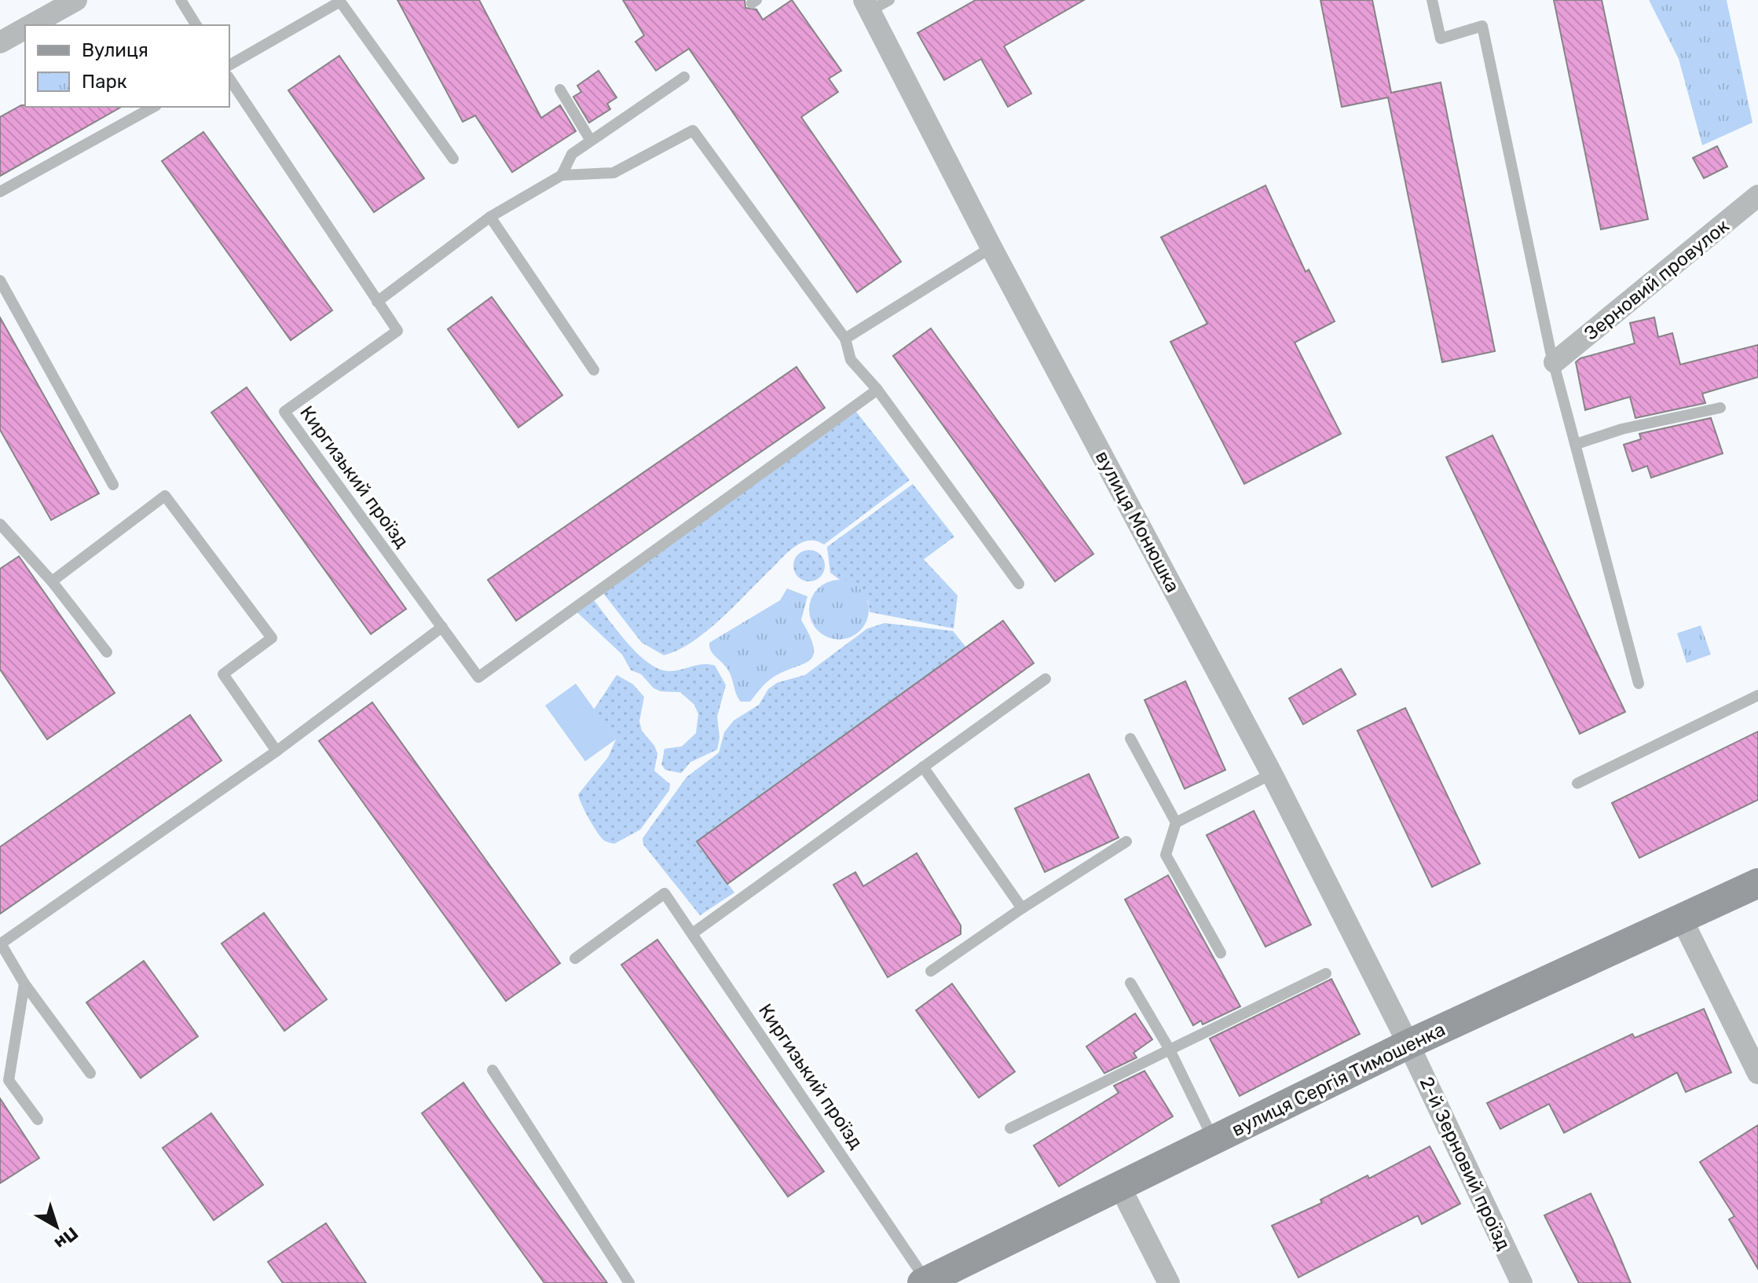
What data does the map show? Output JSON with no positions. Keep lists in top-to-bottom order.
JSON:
{
  "streets": {
    "street": [
      "Зерновий провулок",
      "вулиця Монюшка",
      "вулиця Сергія Тимошенка",
      "2-й Зерновий проїзд"
    ],
    "lane": ["Киргизький проїзд"]
  },
  "crossings": [
    ["Киргизький проїзд", "вулиця Сергія Тимошенка"],
    ["вулиця Монюшка", "вулиця Сергія Тимошенка"],
    ["вулиця Монюшка", "2-й Зерновий проїзд"],
    ["вулиця Сергія Тимошенка", "2-й Зерновий проїзд"]
  ],
  "legend": ["Вулиця", "Парк"],
  "north": "bottom right"
}
